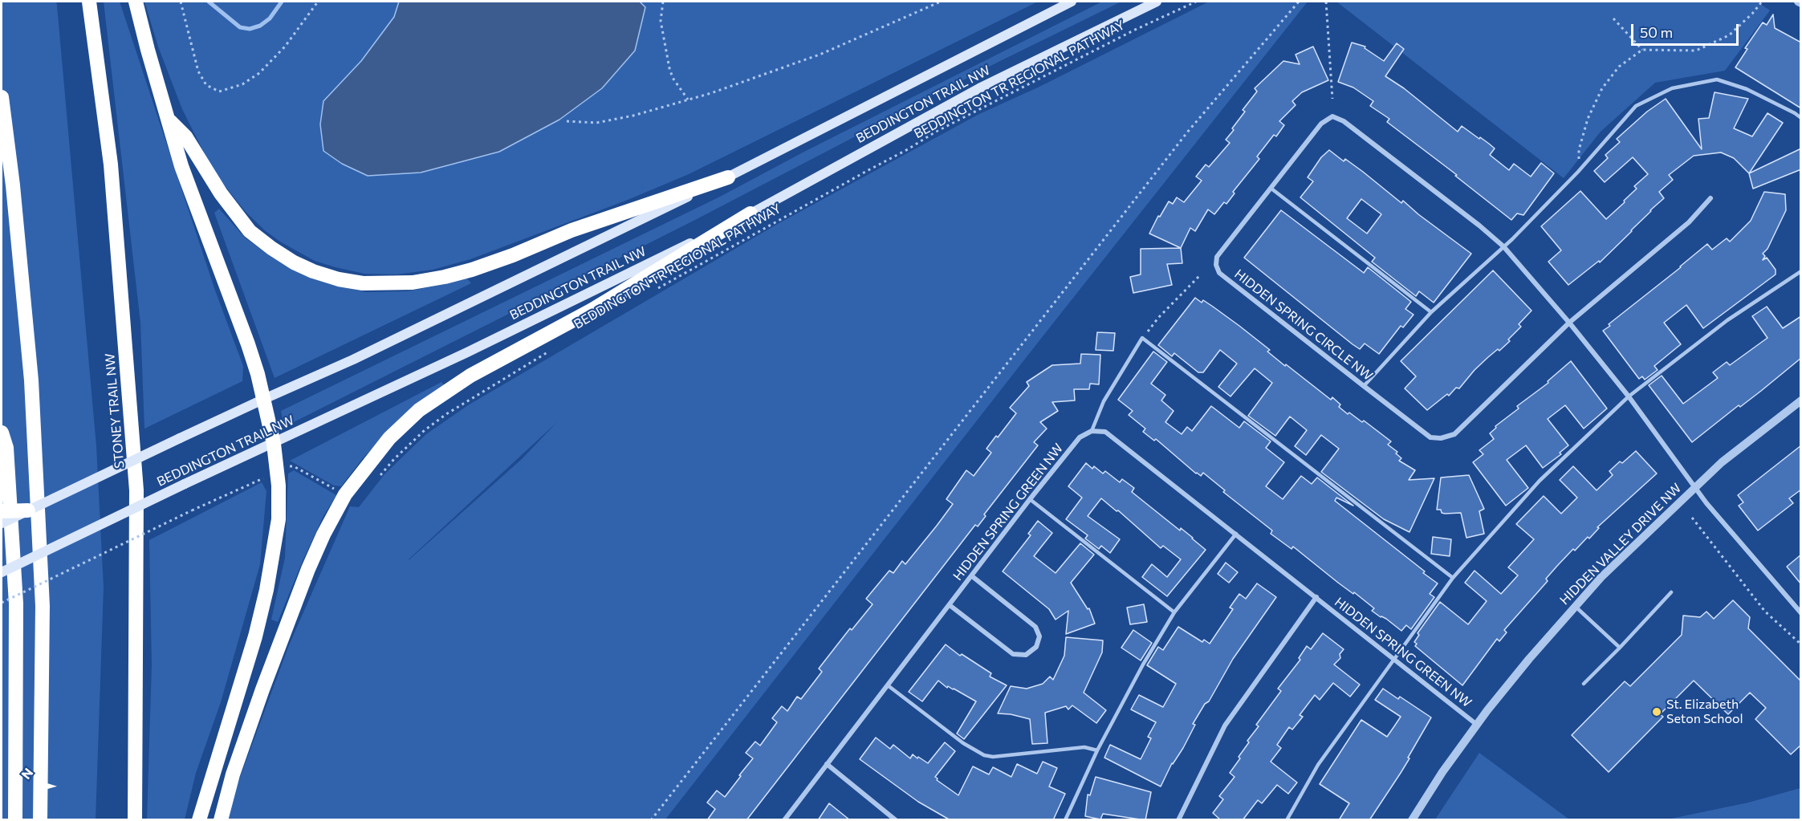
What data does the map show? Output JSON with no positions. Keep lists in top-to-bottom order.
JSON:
{
  "streets": {
    "highway": ["STONEY TRAIL NW"],
    "main road": ["BEDDINGTON TRAIL NW"],
    "street": ["HIDDEN SPRING CIRCLE NW", "HIDDEN SPRING GREEN NW", "HIDDEN VALLEY DRIVE NW"],
    "path": ["BEDDINGTON TR REGIONAL PATHWAY"]
  },
  "crossings": [
    ["HIDDEN SPRING CIRCLE NW", "HIDDEN VALLEY DRIVE NW"],
    ["HIDDEN SPRING GREEN NW", "HIDDEN VALLEY DRIVE NW"]
  ],
  "places": ["St. Elizabeth Seton School"],
  "scale_bar": "50 m",
  "north": "top left"
}
